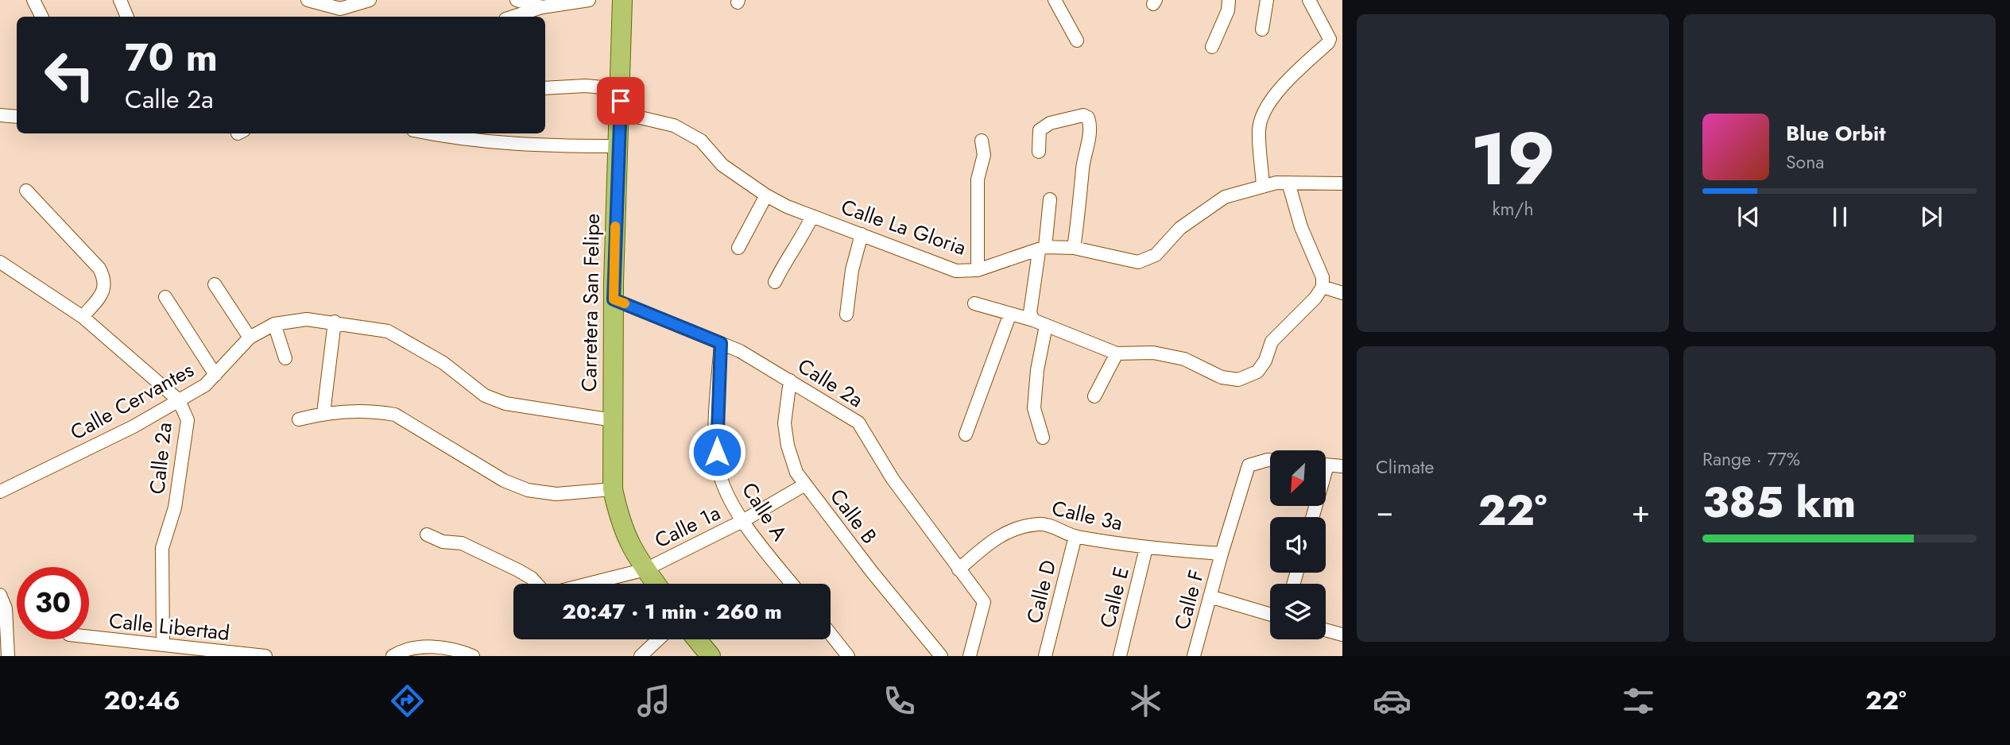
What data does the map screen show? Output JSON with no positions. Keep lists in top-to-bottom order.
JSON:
{
  "streets": {
    "main road": ["Carretera San Felipe"],
    "street": [
      "Calle La Gloria",
      "Calle 2a",
      "Calle Cervantes",
      "Calle A",
      "Calle 3a",
      "Calle B",
      "Calle 1a",
      "Calle D",
      "Calle E",
      "Calle F",
      "Calle Libertad"
    ]
  },
  "crossings": [
    ["Calle La Gloria", "Carretera San Felipe"],
    ["Carretera San Felipe", "Calle 2a"],
    ["Carretera San Felipe", "Calle Cervantes"],
    ["Carretera San Felipe", "Calle 1a"],
    ["Calle 2a", "Calle Cervantes"],
    ["Calle 2a", "Calle A"],
    ["Calle 2a", "Calle 3a"],
    ["Calle 2a", "Calle B"],
    ["Calle 2a", "Calle Libertad"],
    ["Calle A", "Calle 1a"],
    ["Calle 3a", "Calle D"],
    ["Calle 3a", "Calle E"],
    ["Calle 3a", "Calle F"],
    ["Calle B", "Calle 1a"]
  ],
  "north": "bottom left",
  "page": {
    "tile": [
      ["19", "km/h"],
      "Climate",
      ["Range · 77%", "385 km"]
    ],
    "turn": ["70 m", "Calle 2a"],
    "song": ["Blue Orbit", "Sona"],
    "heat": ["−", "22°", "+"],
    "limit": "30",
    "trip": "20:47 · 1 min · 260 m",
    "tabs": ["20:46", "22°"]
  }
}
